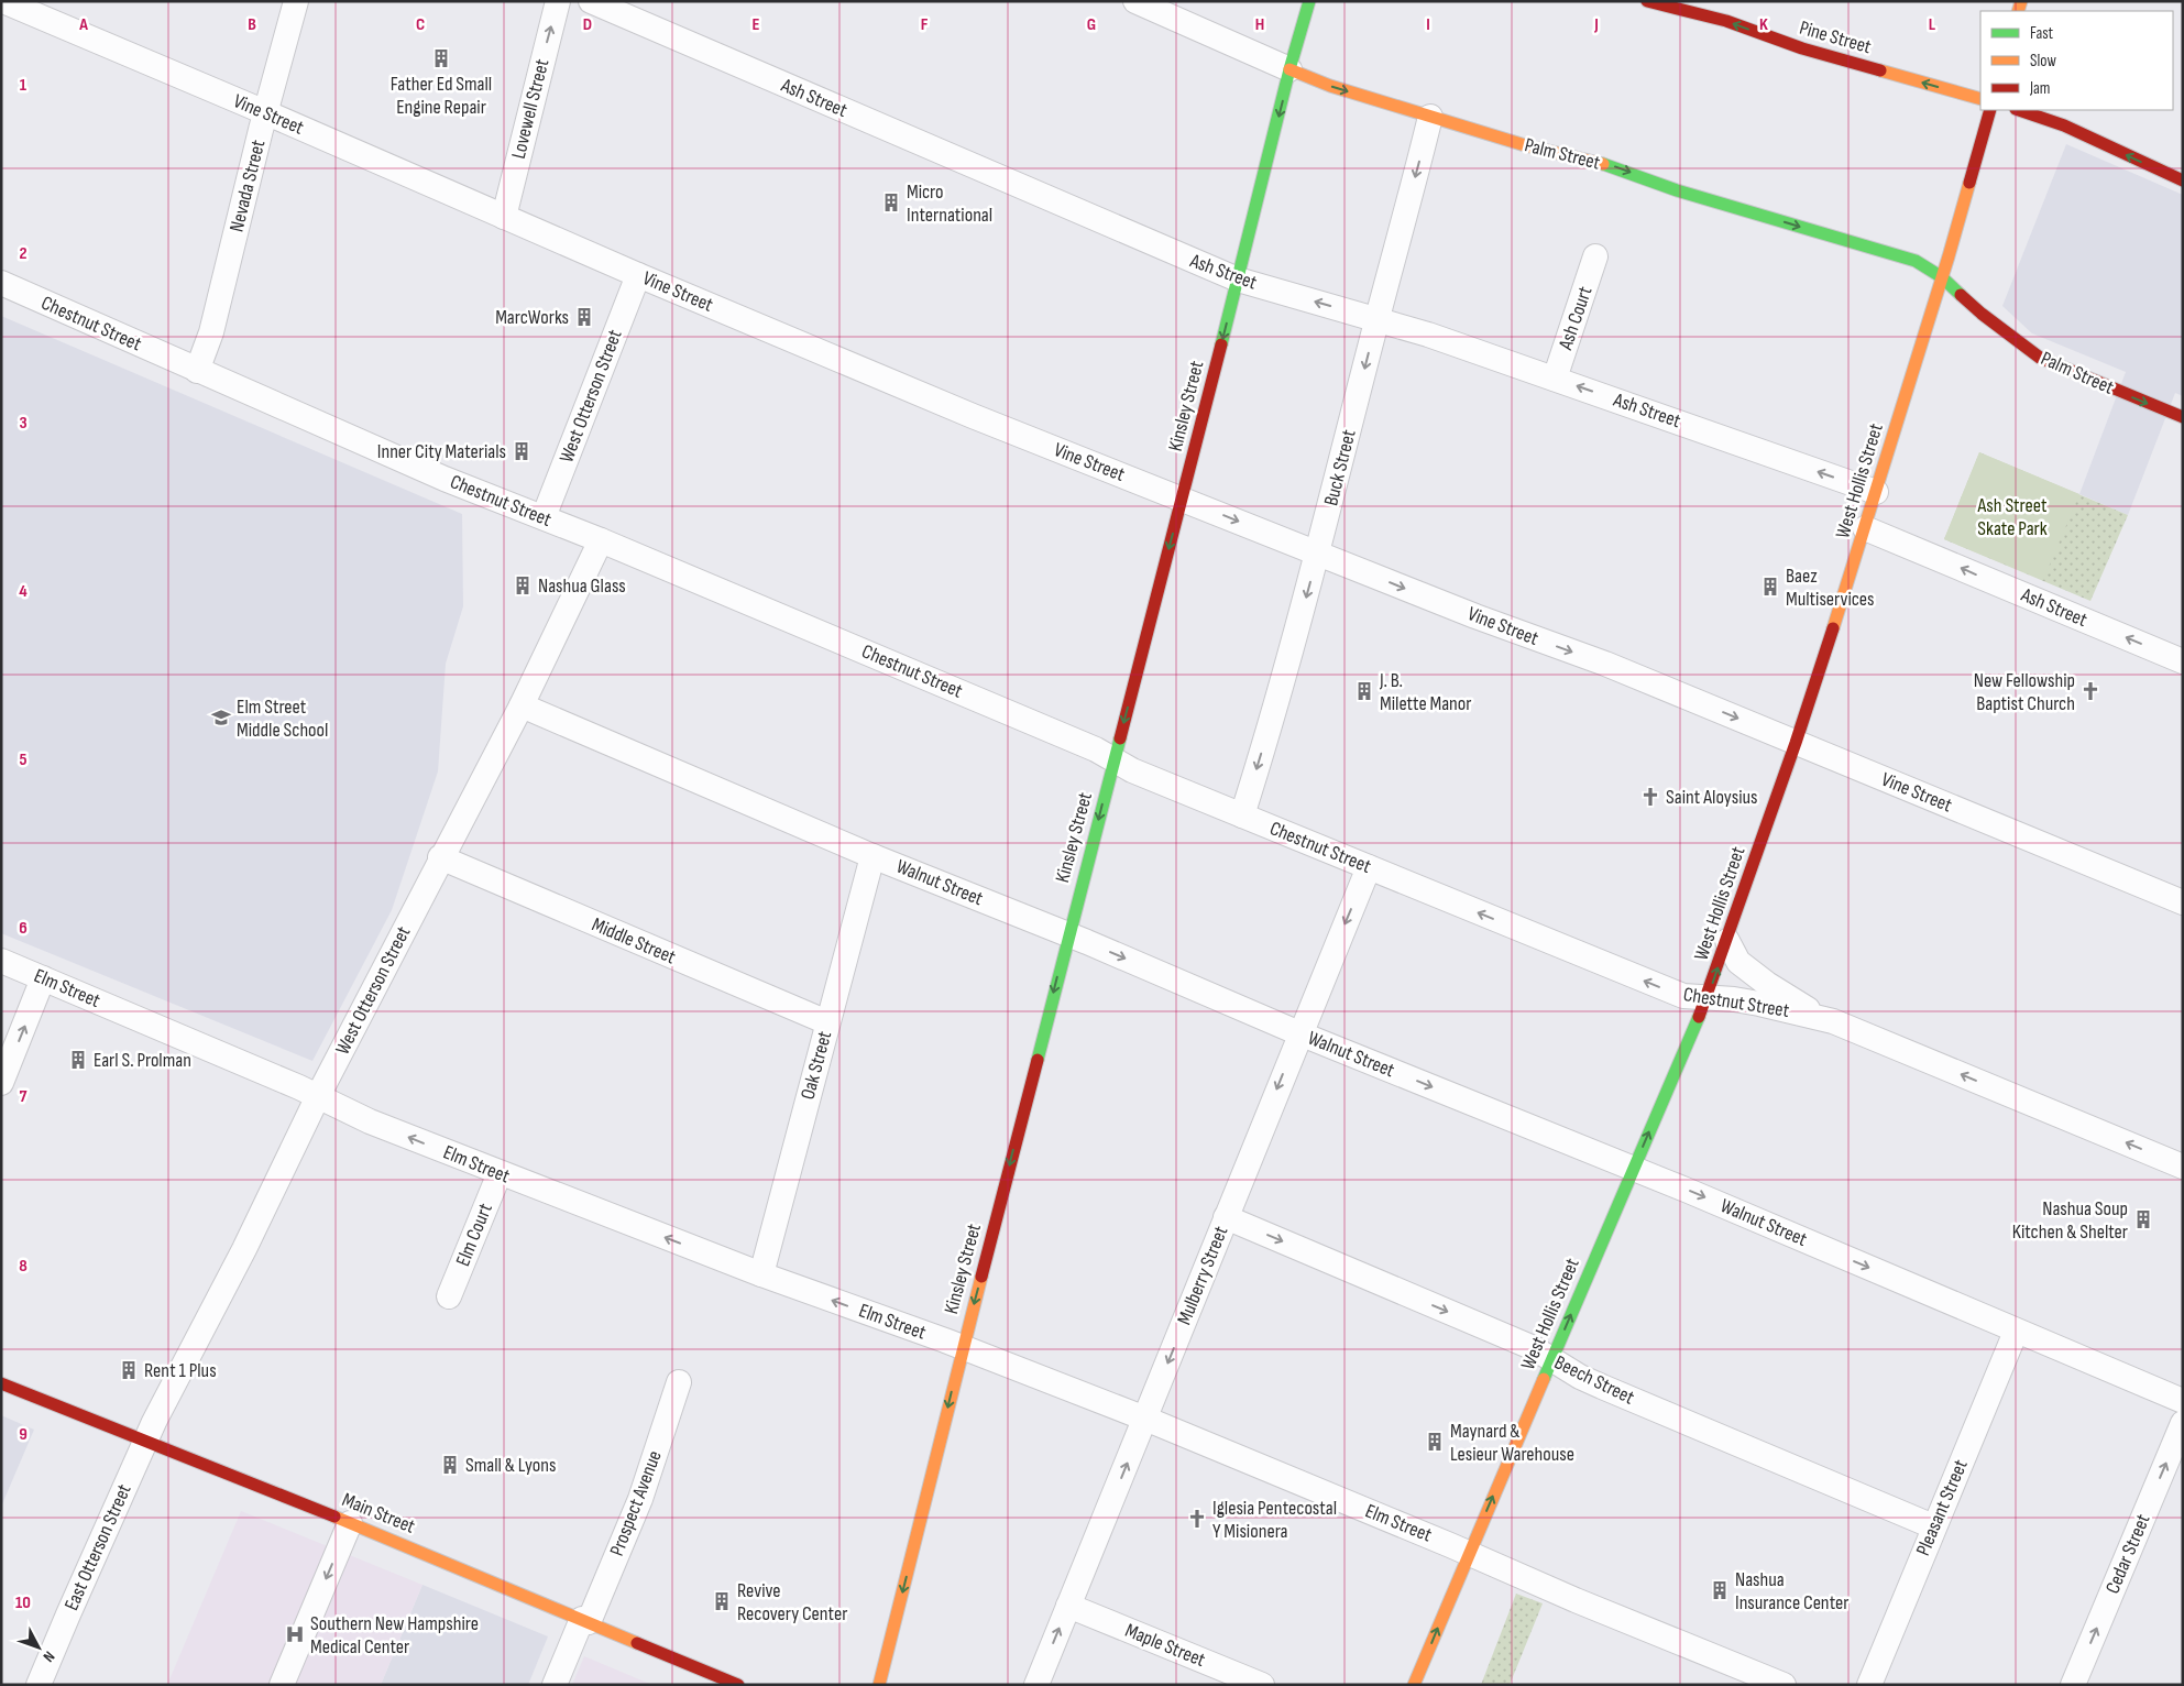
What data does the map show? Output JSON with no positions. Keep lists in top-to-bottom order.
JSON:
{
  "streets": {
    "main road": [
      "Pine Street",
      "Palm Street",
      "Kinsley Street",
      "West Hollis Street",
      "Main Street"
    ],
    "street": [
      "Ash Street",
      "Lovewell Street",
      "Vine Street",
      "Nevada Street",
      "Ash Court",
      "Chestnut Street",
      "West Otterson Street",
      "Buck Street",
      "Walnut Street",
      "Middle Street",
      "Elm Street",
      "Oak Street",
      "Elm Court",
      "Mulberry Street",
      "Beech Street",
      "Prospect Avenue",
      "Pleasant Street",
      "East Otterson Street",
      "Cedar Street",
      "Maple Street"
    ]
  },
  "crossings": [
    ["Ash Street", "Ash Court"],
    ["Ash Street", "Kinsley Street"],
    ["Ash Street", "Buck Street"],
    ["Ash Street", "West Hollis Street"],
    ["Lovewell Street", "Vine Street"],
    ["Vine Street", "Nevada Street"],
    ["Vine Street", "West Otterson Street"],
    ["Vine Street", "Kinsley Street"],
    ["Vine Street", "Buck Street"],
    ["Vine Street", "West Hollis Street"],
    ["Palm Street", "Kinsley Street"],
    ["Palm Street", "Buck Street"],
    ["Palm Street", "West Hollis Street"],
    ["Nevada Street", "Chestnut Street"],
    ["Chestnut Street", "West Otterson Street"],
    ["Chestnut Street", "Kinsley Street"],
    ["Chestnut Street", "Buck Street"],
    ["Chestnut Street", "West Hollis Street"],
    ["Chestnut Street", "Mulberry Street"],
    ["West Otterson Street", "Walnut Street"],
    ["West Otterson Street", "Middle Street"],
    ["West Otterson Street", "Elm Street"],
    ["West Otterson Street", "Main Street"],
    ["West Otterson Street", "East Otterson Street"],
    ["Kinsley Street", "Walnut Street"],
    ["Kinsley Street", "Elm Street"],
    ["West Hollis Street", "Walnut Street"],
    ["West Hollis Street", "Elm Street"],
    ["West Hollis Street", "Beech Street"],
    ["Walnut Street", "Oak Street"],
    ["Walnut Street", "Mulberry Street"],
    ["Walnut Street", "Pleasant Street"],
    ["Middle Street", "Oak Street"],
    ["Elm Street", "Oak Street"],
    ["Elm Street", "Elm Court"],
    ["Elm Street", "Mulberry Street"],
    ["Mulberry Street", "Beech Street"],
    ["Mulberry Street", "Maple Street"],
    ["Beech Street", "Pleasant Street"],
    ["Prospect Avenue", "Main Street"],
    ["Main Street", "East Otterson Street"]
  ],
  "one_way": [
    "Pine Street",
    "Ash Street",
    "Lovewell Street",
    "Palm Street",
    "Kinsley Street",
    "Buck Street",
    "West Hollis Street",
    "Walnut Street",
    "Elm Street",
    "Beech Street",
    "Cedar Street"
  ],
  "parks": ["Ash Street Skate Park"],
  "places": {
    "building": [
      "Father Ed Small Engine Repair",
      "Micro International",
      "MarcWorks",
      "Inner City Materials",
      "Nashua Glass",
      "Baez Multiservices",
      "J. B. Milette Manor",
      "Earl S. Prolman",
      "Nashua Soup Kitchen & Shelter",
      "Rent 1 Plus",
      "Maynard & Lesieur Warehouse",
      "Small & Lyons",
      "Nashua Insurance Center",
      "Revive Recovery Center"
    ],
    "church": ["New Fellowship Baptist Church", "Saint Aloysius", "Iglesia Pentecostal Y Misionera"],
    "school or university": ["Elm Street Middle School"],
    "hospital": ["Southern New Hampshire Medical Center"]
  },
  "legend": ["Fast", "Slow", "Jam"],
  "north": "bottom right",
  "grid": {
    "columns": [
      "A",
      "B",
      "C",
      "D",
      "E",
      "F",
      "G",
      "H",
      "I",
      "J",
      "K",
      "L"
    ],
    "rows": [
      "1",
      "2",
      "3",
      "4",
      "5",
      "6",
      "7",
      "8",
      "9",
      "10"
    ]
  }
}
